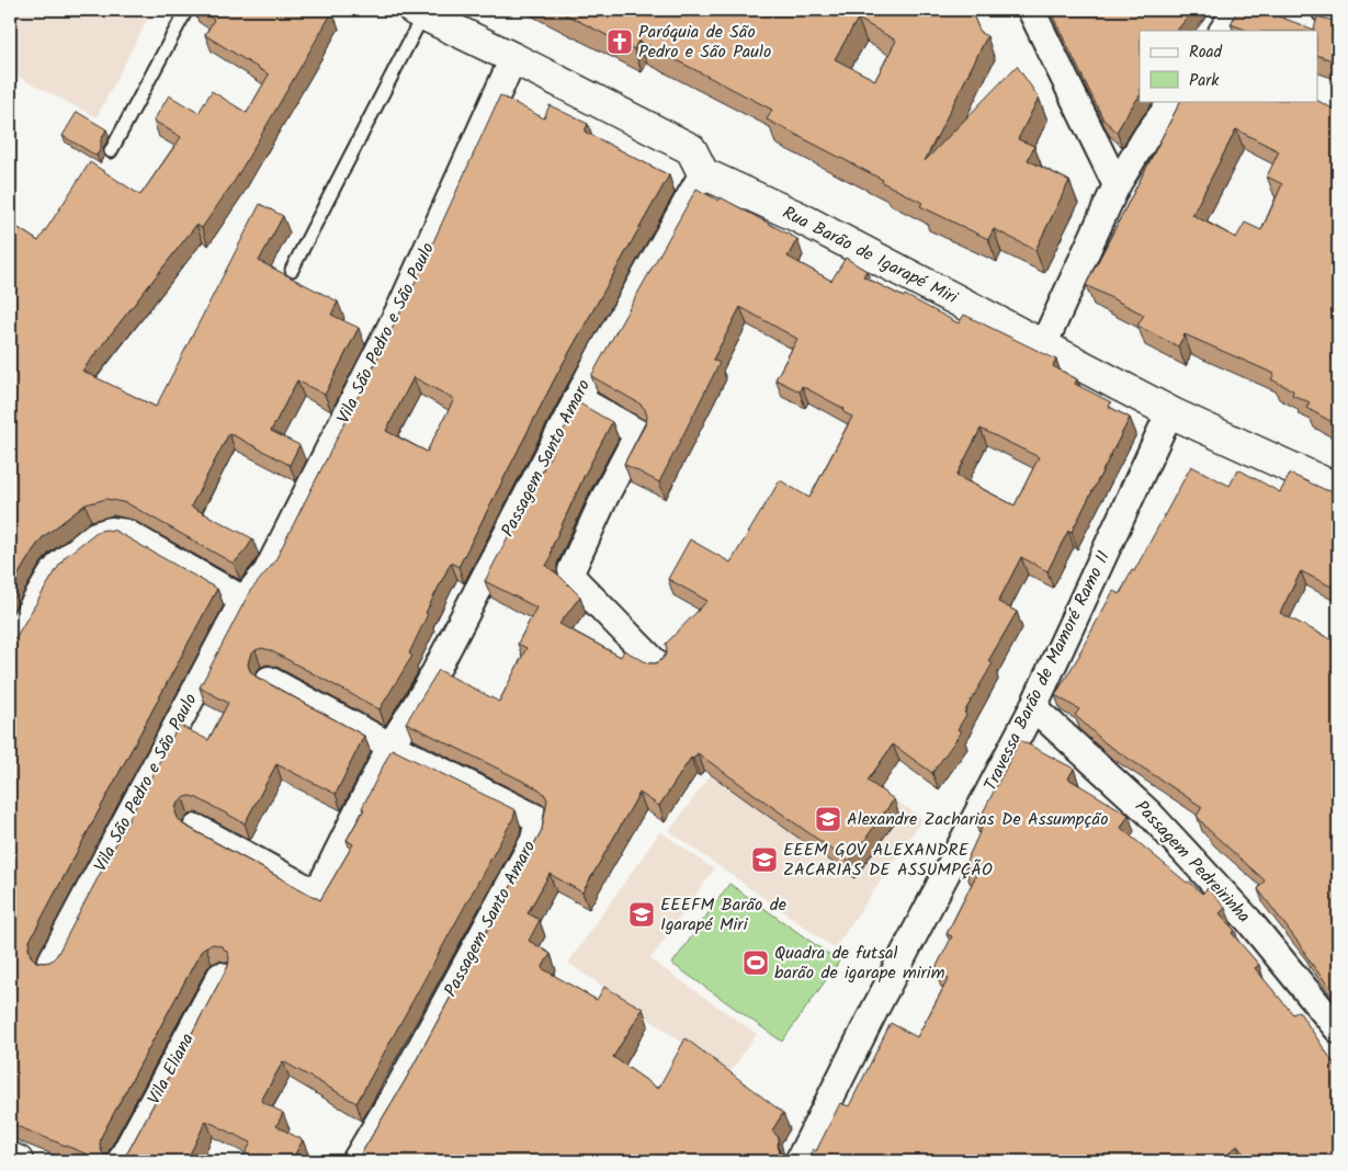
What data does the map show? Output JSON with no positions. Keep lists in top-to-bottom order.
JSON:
{
  "streets": {
    "main road": ["Rua Barão de Igarapé Miri"],
    "street": [
      "Vila São Pedro e São Paulo",
      "Passagem Santo Amaro",
      "Travessa Barão de Mamoré Ramo II",
      "Passagem Pedreirinha",
      "Vila Eliana"
    ]
  },
  "crossings": [
    ["Rua Barão de Igarapé Miri", "Passagem Santo Amaro"],
    ["Rua Barão de Igarapé Miri", "Travessa Barão de Mamoré Ramo II"],
    ["Travessa Barão de Mamoré Ramo II", "Passagem Pedreirinha"]
  ],
  "places": {
    "church": ["Paróquia de São Pedro e São Paulo"],
    "school or university": ["Alexandre Zacharias De Assumpção", "EEEM GOV ALEXANDRE ZACARIAS DE ASSUMPÇÃO", "EEEFM Barão de Igarapé Miri"],
    "sports": ["Quadra de futsal barão de igarape mirim"]
  },
  "legend": ["Road", "Park"]
}
